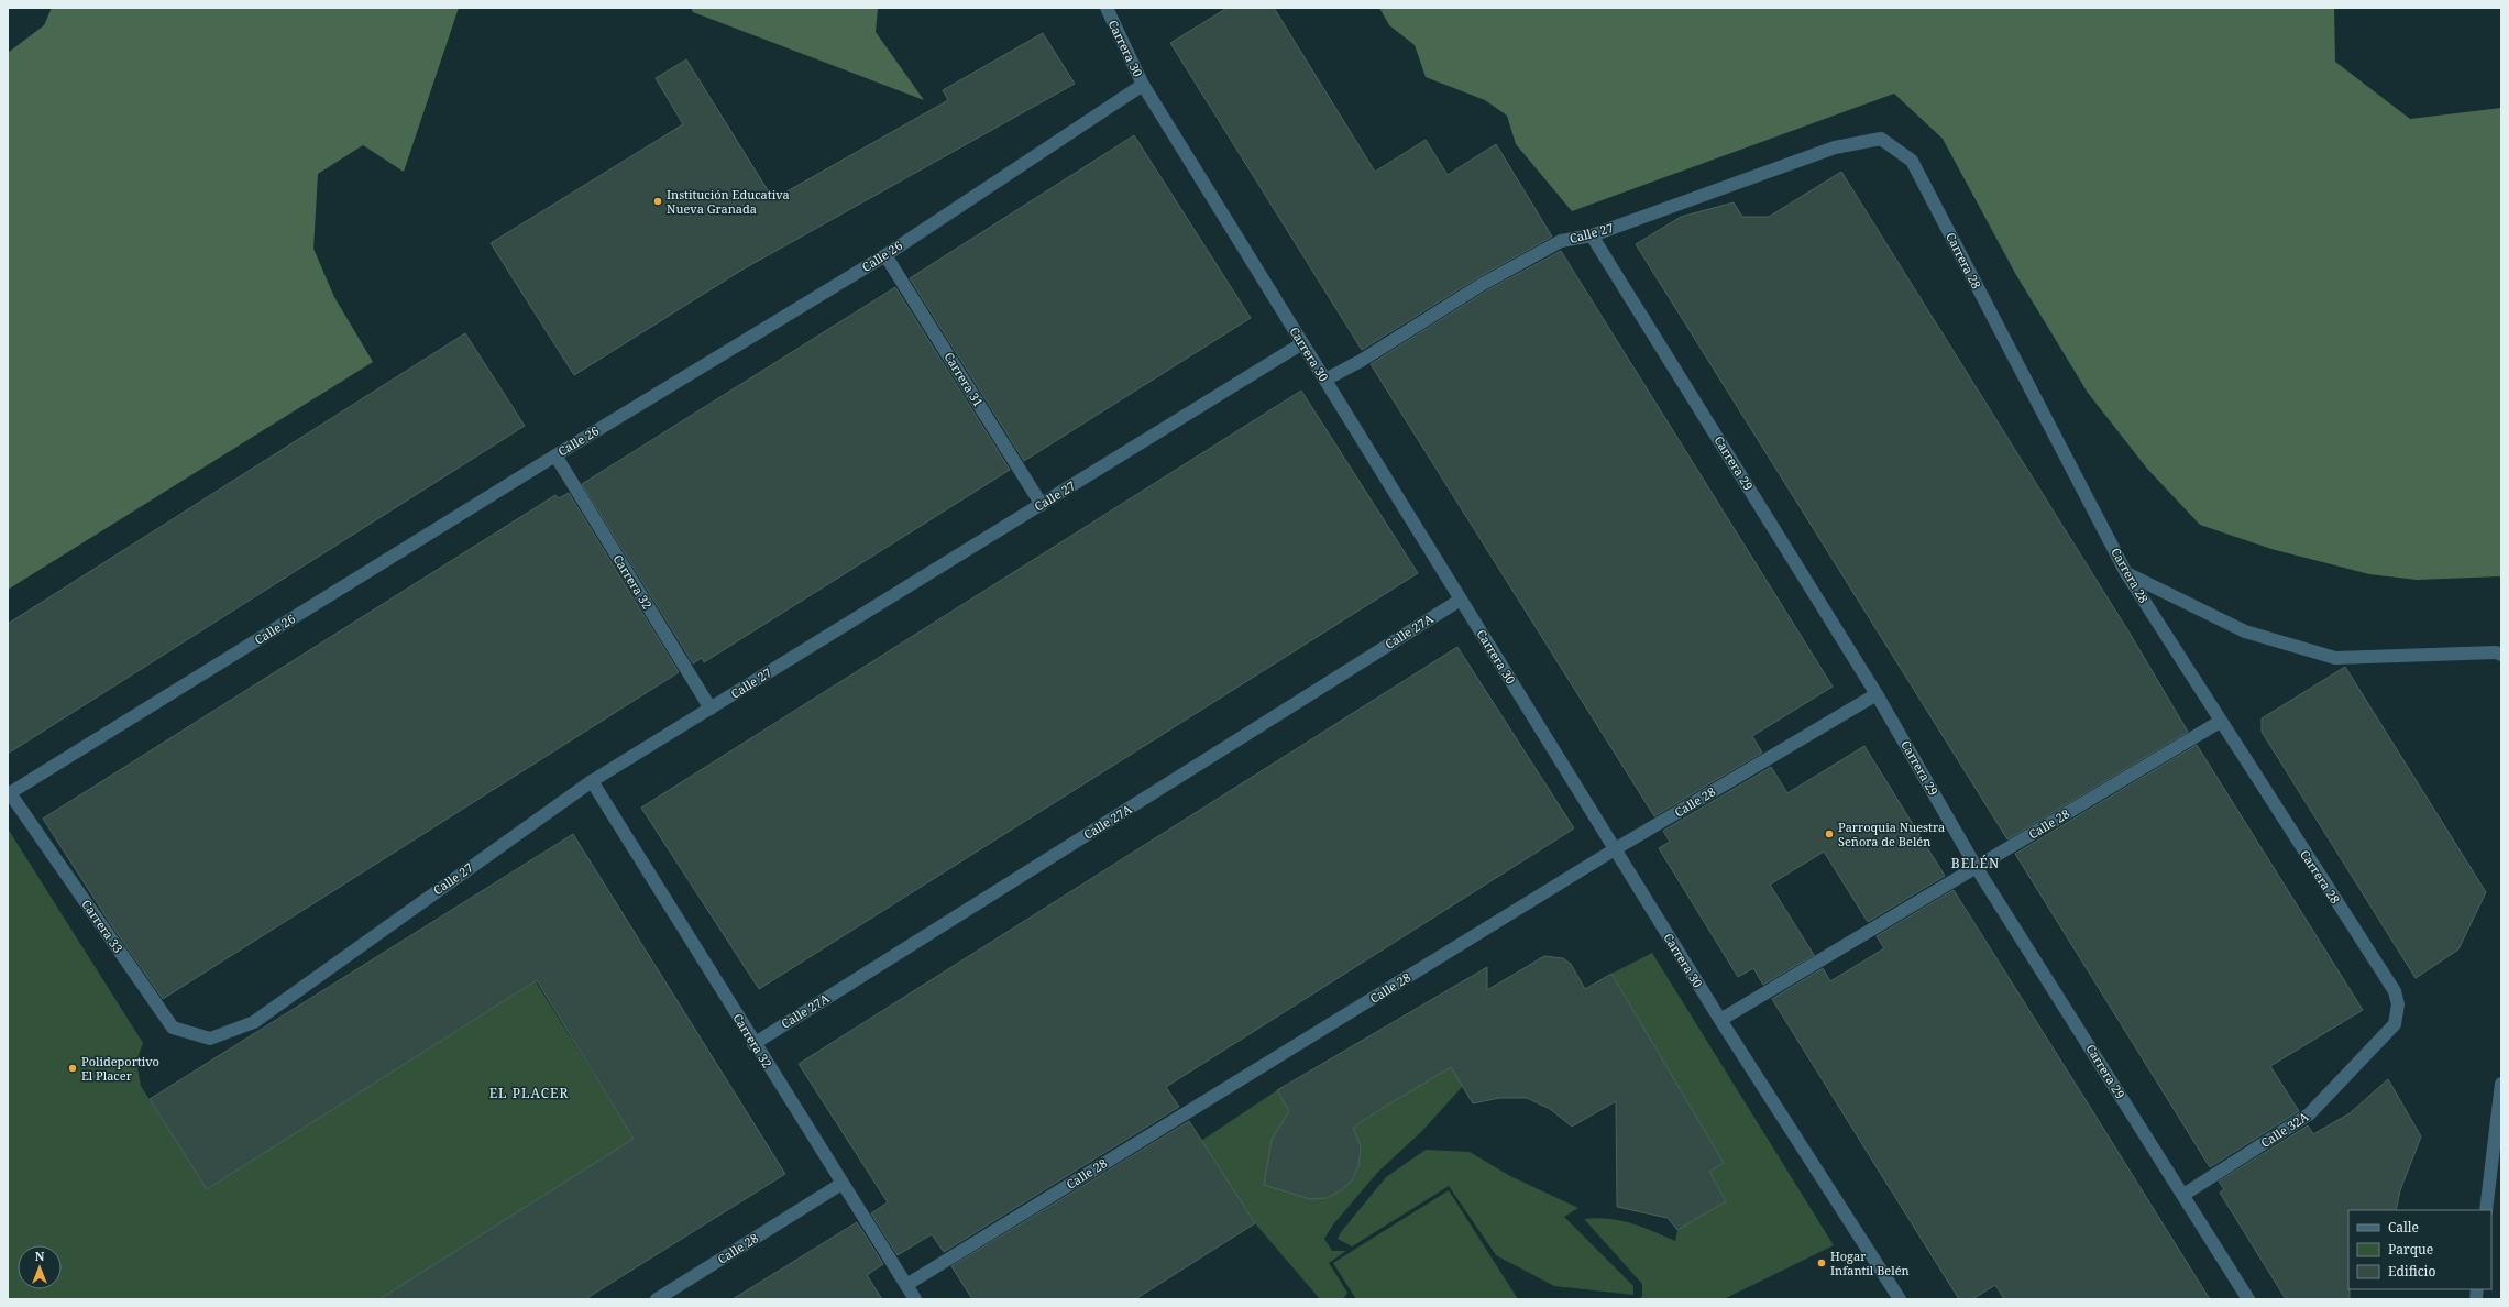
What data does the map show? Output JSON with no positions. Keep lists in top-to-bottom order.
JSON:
{
  "streets": {
    "street": [
      "Carrera 30",
      "Calle 27",
      "Calle 26",
      "Carrera 28",
      "Carrera 31",
      "Carrera 29",
      "Carrera 32",
      "Calle 27A",
      "Calle 28",
      "Carrera 33",
      "Calle 32A"
    ]
  },
  "crossings": [
    ["Carrera 30", "Calle 27"],
    ["Carrera 30", "Calle 26"],
    ["Carrera 30", "Calle 27A"],
    ["Carrera 30", "Calle 28"],
    ["Calle 27", "Carrera 28"],
    ["Calle 27", "Carrera 31"],
    ["Calle 27", "Carrera 29"],
    ["Calle 27", "Carrera 32"],
    ["Calle 27", "Carrera 33"],
    ["Calle 26", "Carrera 31"],
    ["Calle 26", "Carrera 32"],
    ["Calle 26", "Carrera 33"],
    ["Carrera 28", "Calle 28"],
    ["Carrera 28", "Calle 32A"],
    ["Carrera 29", "Calle 28"],
    ["Carrera 29", "Calle 32A"],
    ["Carrera 32", "Calle 27A"],
    ["Carrera 32", "Calle 28"]
  ],
  "districts": ["BELÉN", "EL PLACER"],
  "places": [
    "Institución Educativa Nueva Granada",
    "Parroquia Nuestra Señora de Belén",
    "Polideportivo El Placer",
    "Hogar Infantil Belén"
  ],
  "legend": ["Calle", "Parque", "Edificio"],
  "north": "top"
}
